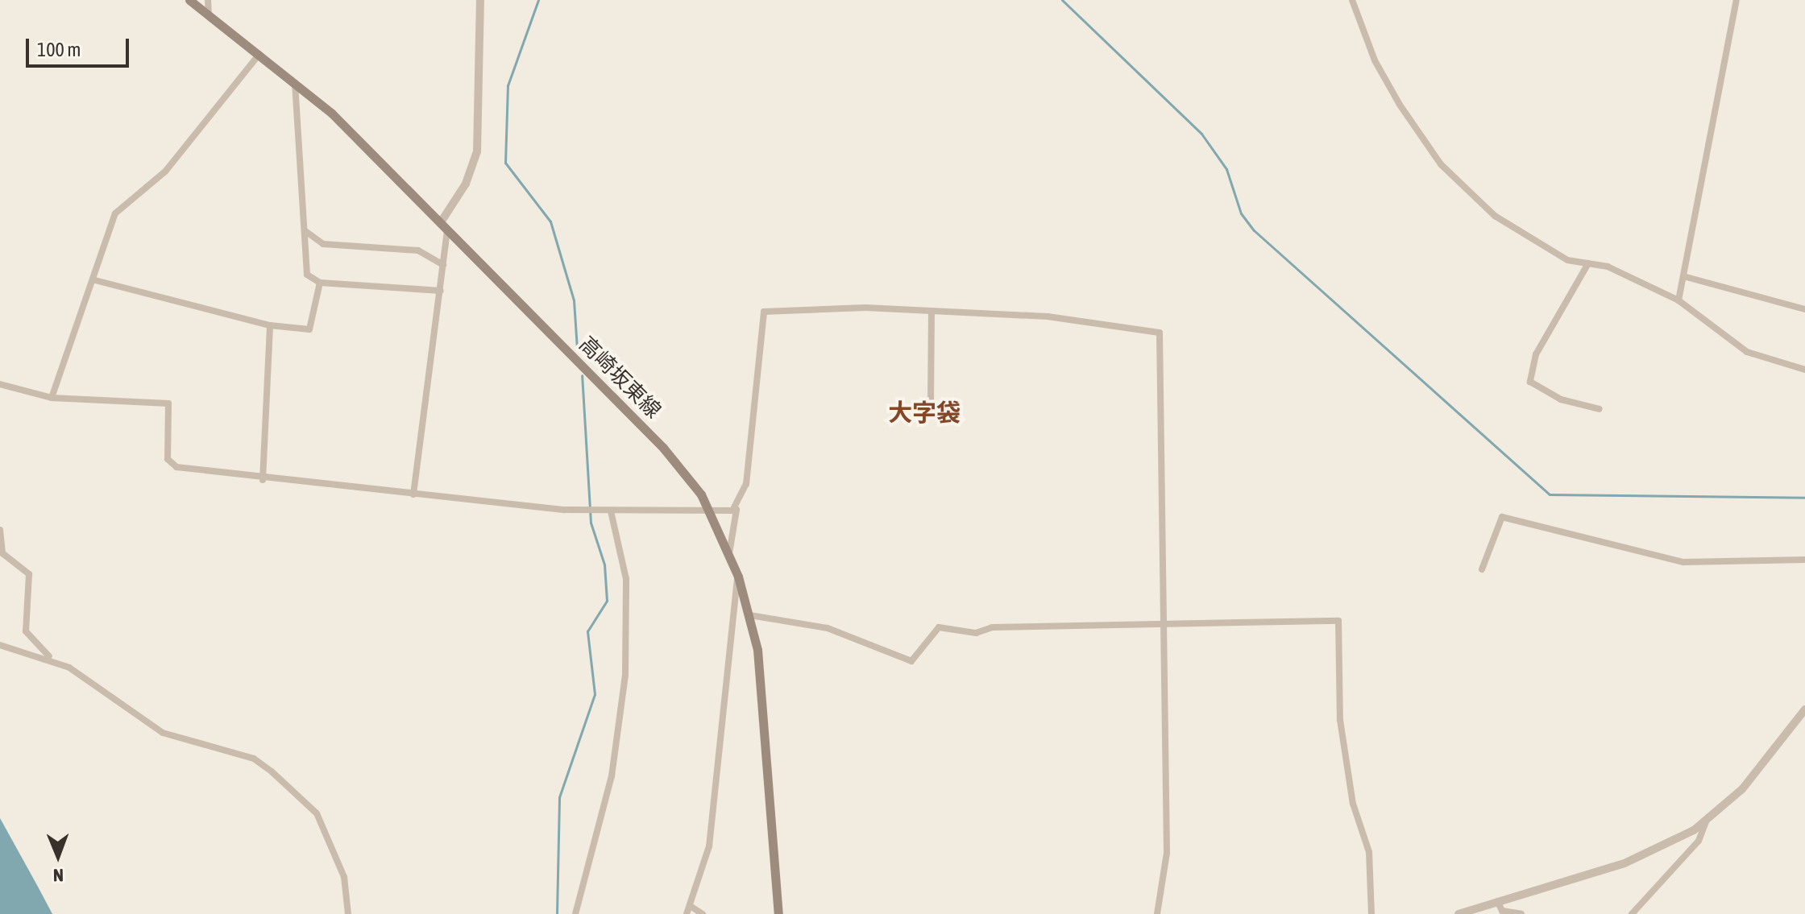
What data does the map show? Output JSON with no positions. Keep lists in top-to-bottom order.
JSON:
{
  "streets": {
    "main road": ["高崎坂東線"]
  },
  "districts": ["大字袋"],
  "scale_bar": "100 m",
  "north": "bottom"
}
